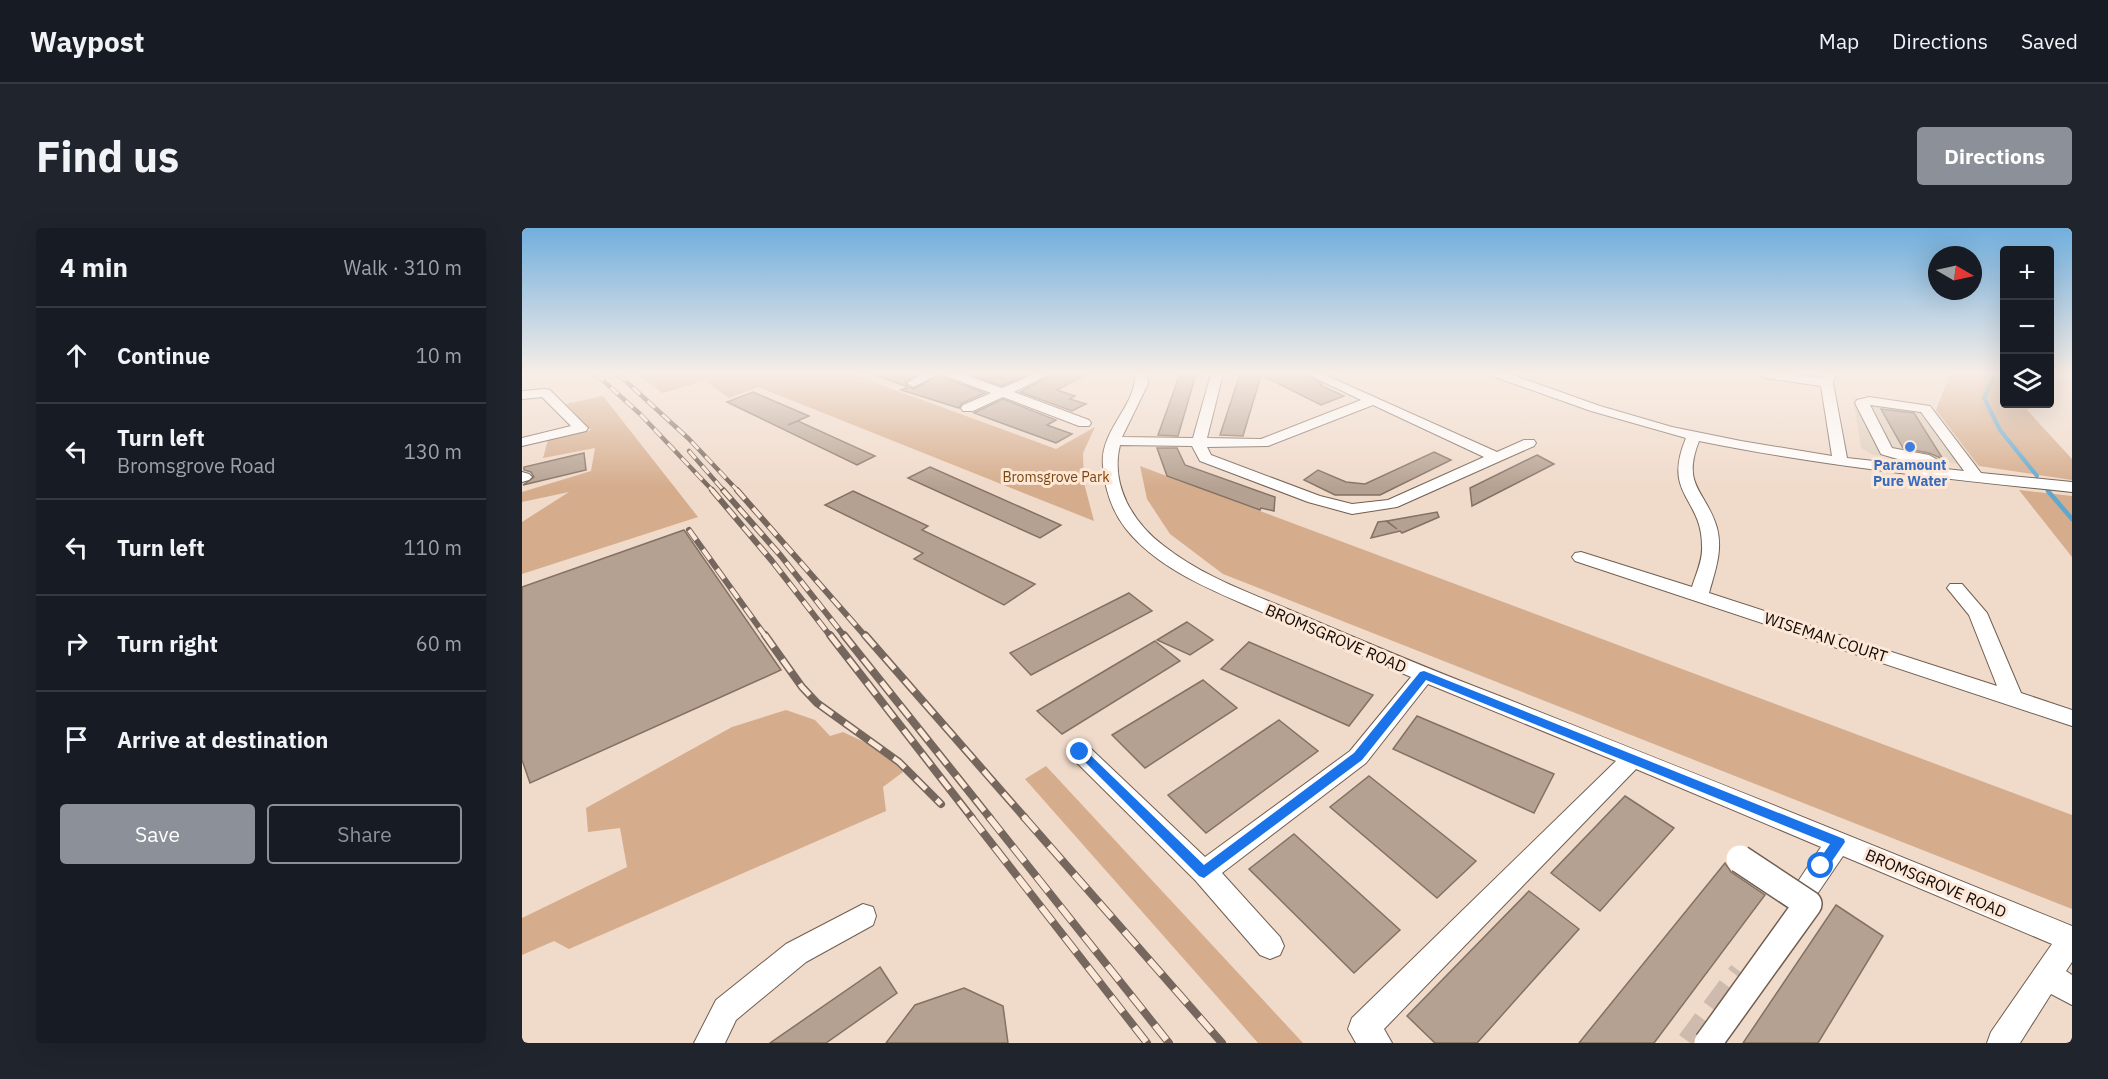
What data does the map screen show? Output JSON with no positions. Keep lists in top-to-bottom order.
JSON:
{
  "streets": {
    "street": ["WISEMAN COURT", "BROMSGROVE ROAD"]
  },
  "parks": ["Bromsgrove Park"],
  "places": ["Paramount Pure Water"],
  "north": "right",
  "page": {
    "header": "Waypost",
    "nav": ["Map", "Directions", "Saved"],
    "buttons": [
      "Directions",
      ["Save", "Share"]
    ],
    "title": "Find us",
    "heading": ["4 min", "Walk · 310 m"],
    "map_buttons": ["+", "−"],
    "list": [
      ["Continue", "10 m"],
      ["Turn left", "Bromsgrove Road", "130 m"],
      ["Turn left", "110 m"],
      ["Turn right", "60 m"],
      "Arrive at destination"
    ]
  }
}
